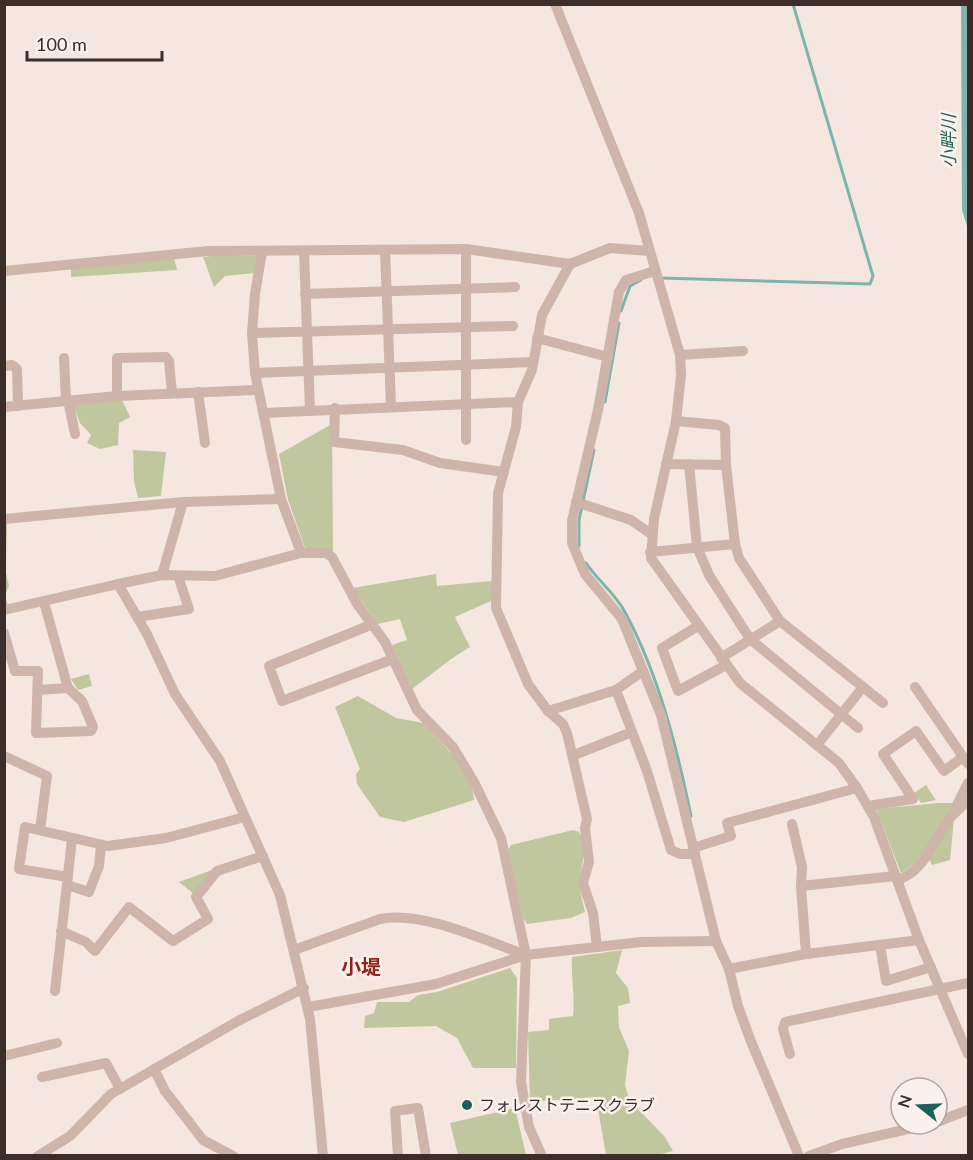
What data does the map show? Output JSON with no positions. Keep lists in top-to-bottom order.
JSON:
{
  "districts": ["小堤"],
  "water": ["小畔川"],
  "places": ["フォレストテニスクラブ"],
  "scale_bar": "100 m",
  "north": "left"
}
